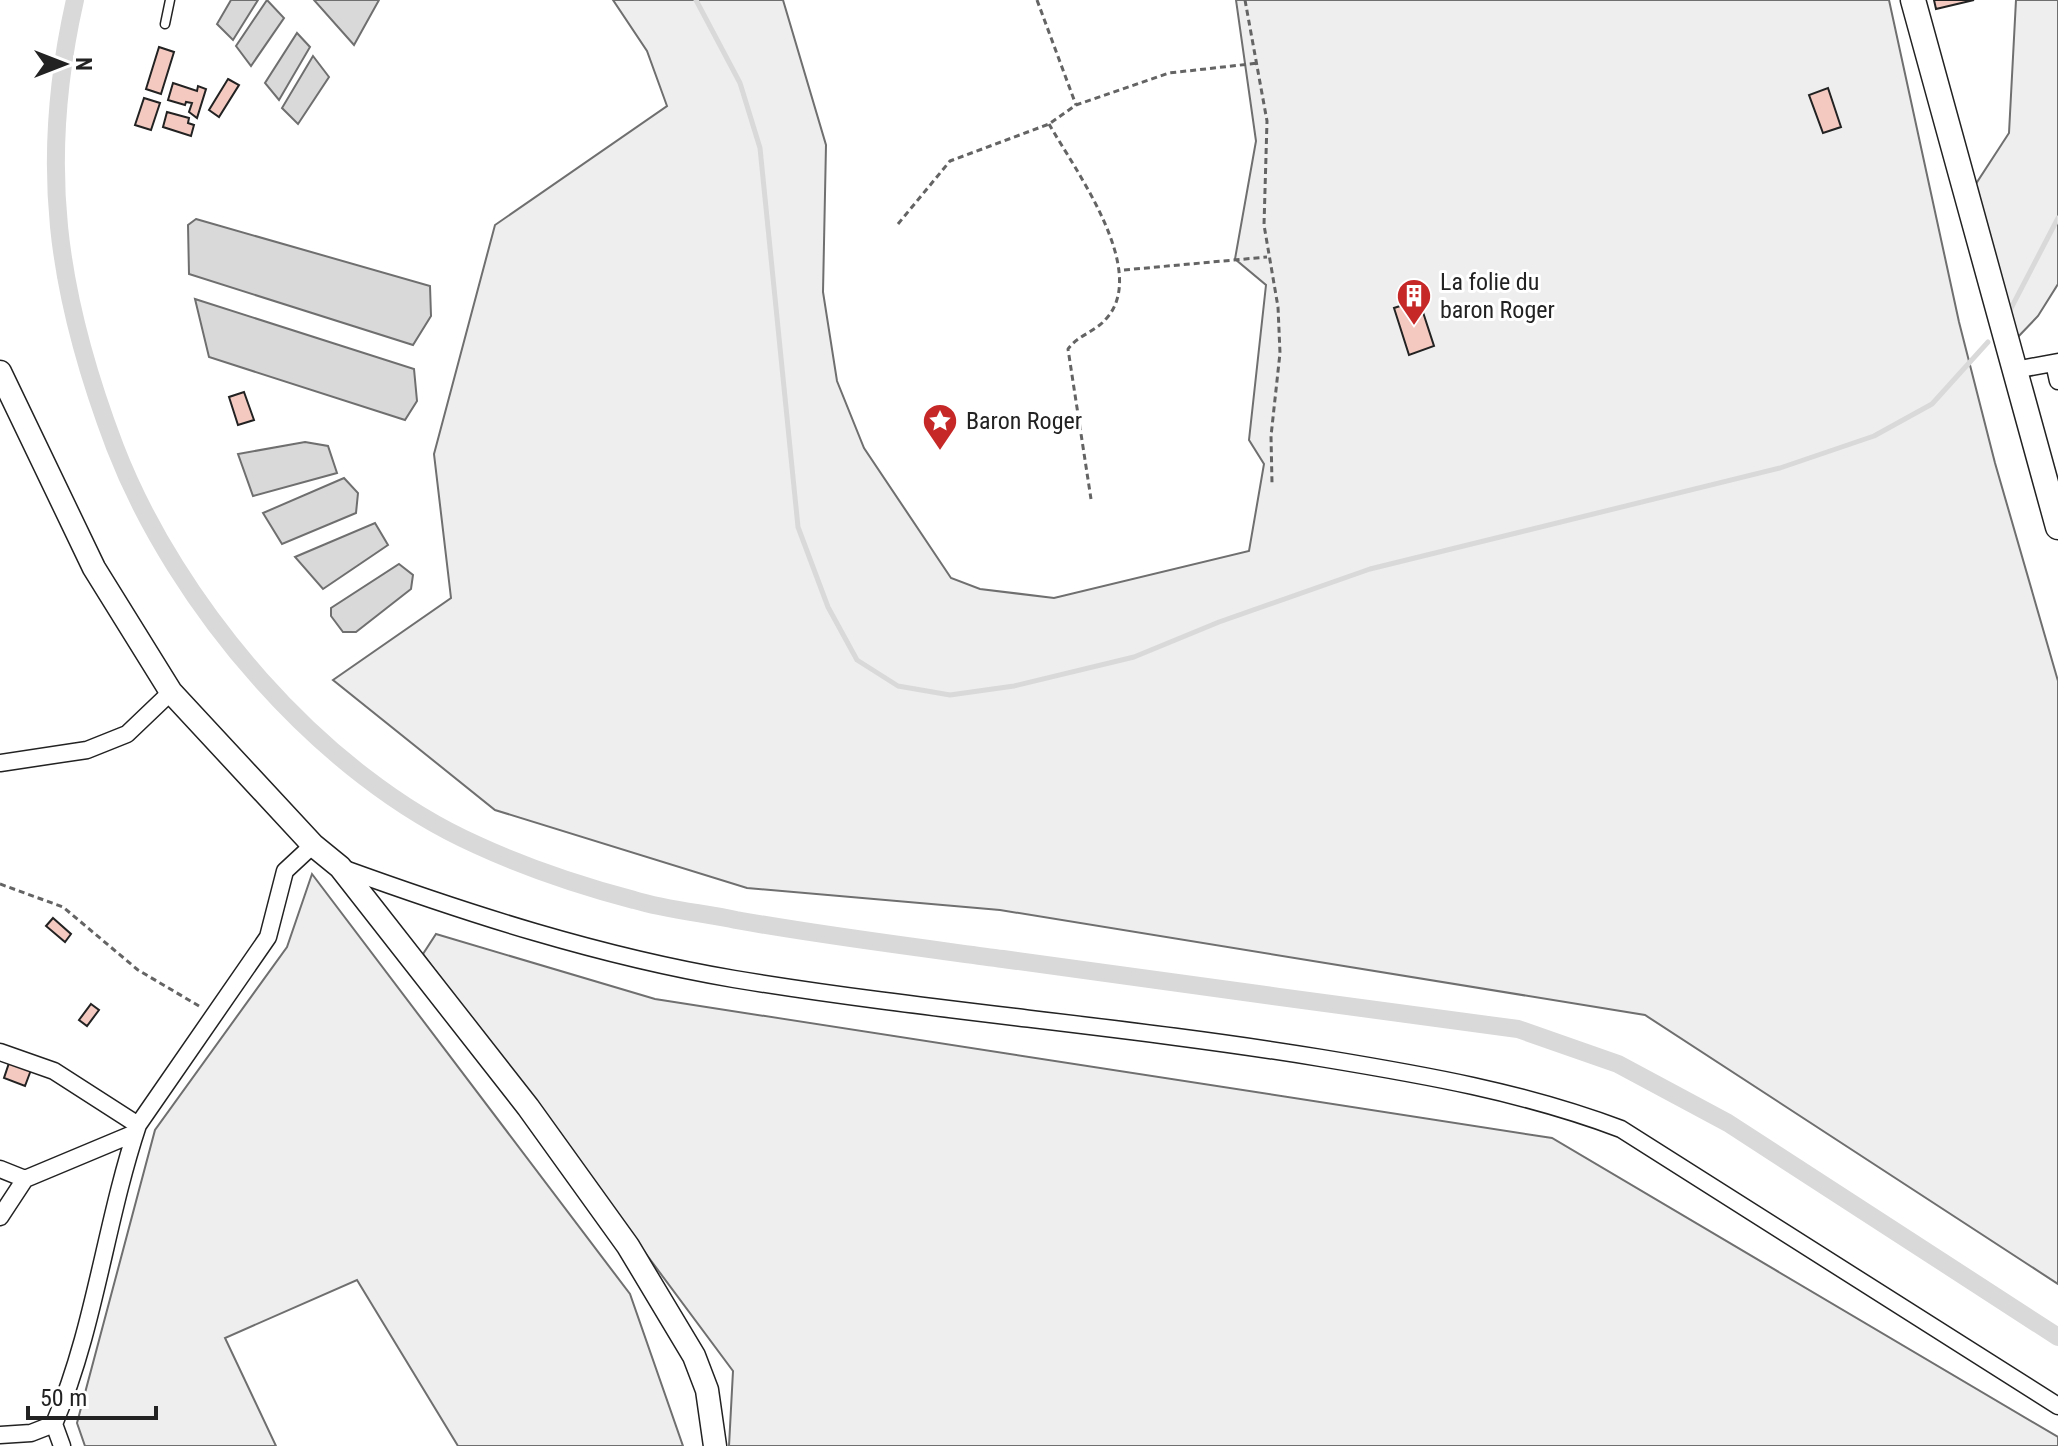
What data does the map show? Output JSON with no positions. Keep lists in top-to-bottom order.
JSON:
{
  "places": {
    "building": ["La folie du baron Roger"],
    "place": ["Baron Roger"]
  },
  "scale_bar": "50 m",
  "north": "right"
}
